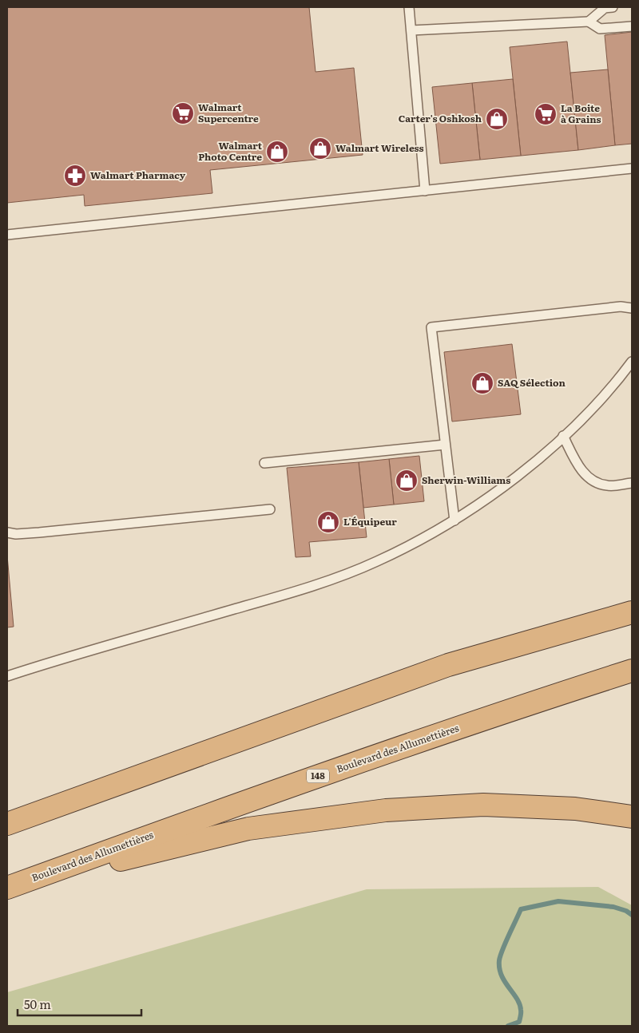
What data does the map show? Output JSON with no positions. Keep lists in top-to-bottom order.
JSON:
{
  "streets": {
    "highway": ["Boulevard des Allumettières", "148"]
  },
  "places": {
    "supermarket": ["Walmart Supercentre", "La Boite à Grains"],
    "shop": [
      "Carter's Oshkosh",
      "Walmart Wireless",
      "Walmart Photo Centre",
      "SAQ Sélection",
      "Sherwin-Williams",
      "L'Équipeur"
    ],
    "pharmacy": ["Walmart Pharmacy"]
  },
  "scale_bar": "50 m"
}
